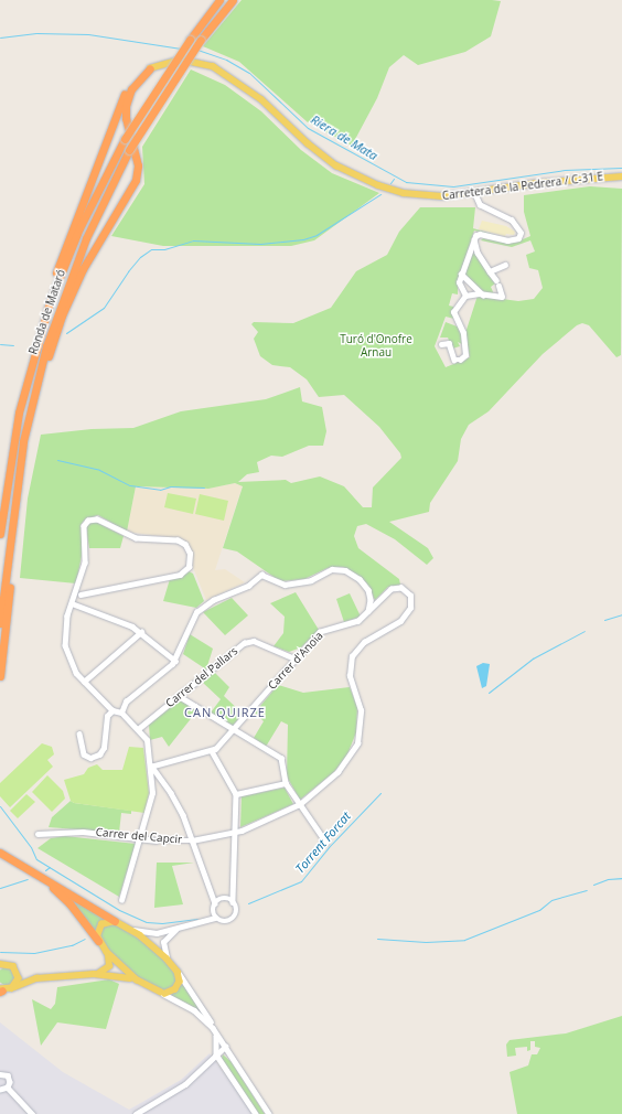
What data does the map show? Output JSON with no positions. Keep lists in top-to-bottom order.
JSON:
{
  "streets": {
    "highway": ["Ronda de Mataró"],
    "main road": ["Carretera de la Pedrera / C-31 E"],
    "street": ["Carrer d'Anoia", "Carrer del Pallars", "Carrer del Capcir"]
  },
  "crossings": [
    ["Carrer d'Anoia", "Carrer del Pallars"],
    ["Carrer d'Anoia", "Carrer del Capcir"]
  ],
  "districts": ["CAN QUIRZE"],
  "water": ["Riera de Mata", "Torrent Forcat"],
  "parks": ["Turó d'Onofre Arnau"]
}
